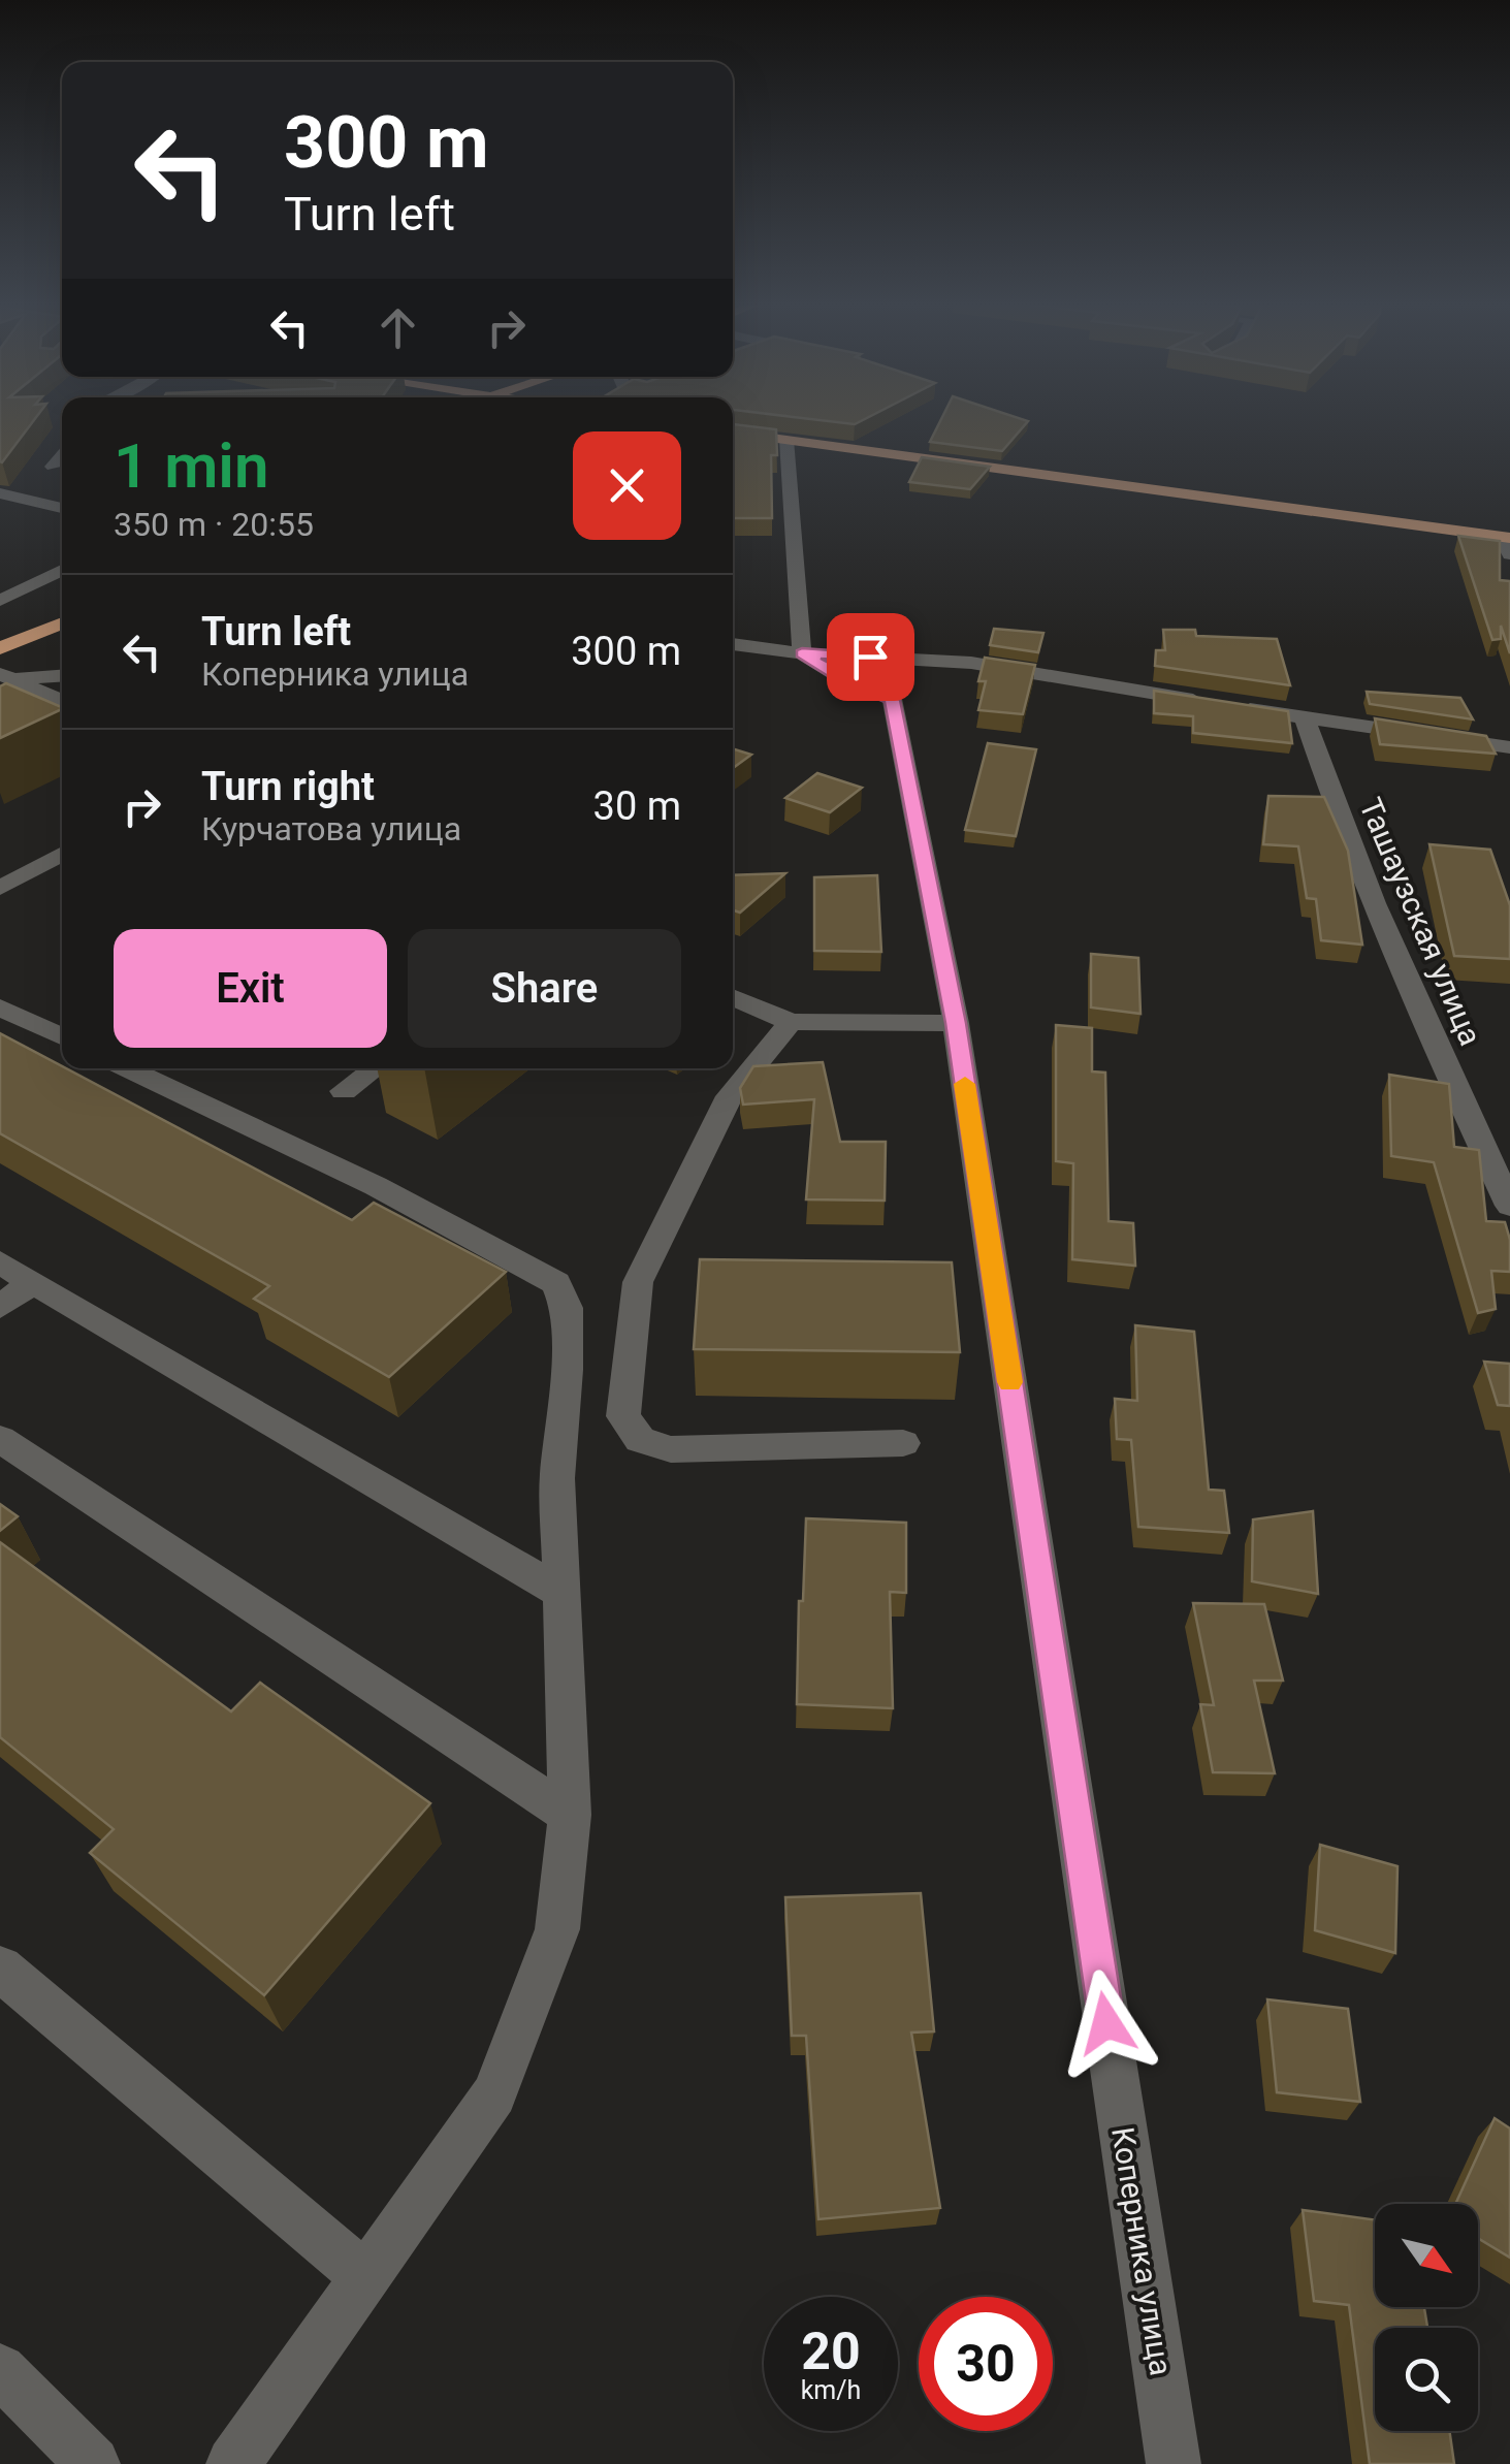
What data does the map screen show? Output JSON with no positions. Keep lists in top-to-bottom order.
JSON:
{
  "streets": {
    "street": ["Ташаузская улица", "Коперника улица"]
  },
  "north": "bottom right",
  "page": {
    "turn": ["300 m", "Turn left"],
    "heading": ["1 min", "350 m · 20:55"],
    "list": [
      {
        "name": "Turn left",
        "note": "Коперника улица",
        "value": "300 m"
      },
      {
        "name": "Turn right",
        "note": "Курчатова улица",
        "value": "30 m"
      }
    ],
    "buttons": ["Exit", "Share"],
    "speed": "20 km/h",
    "limit": "30"
  }
}
